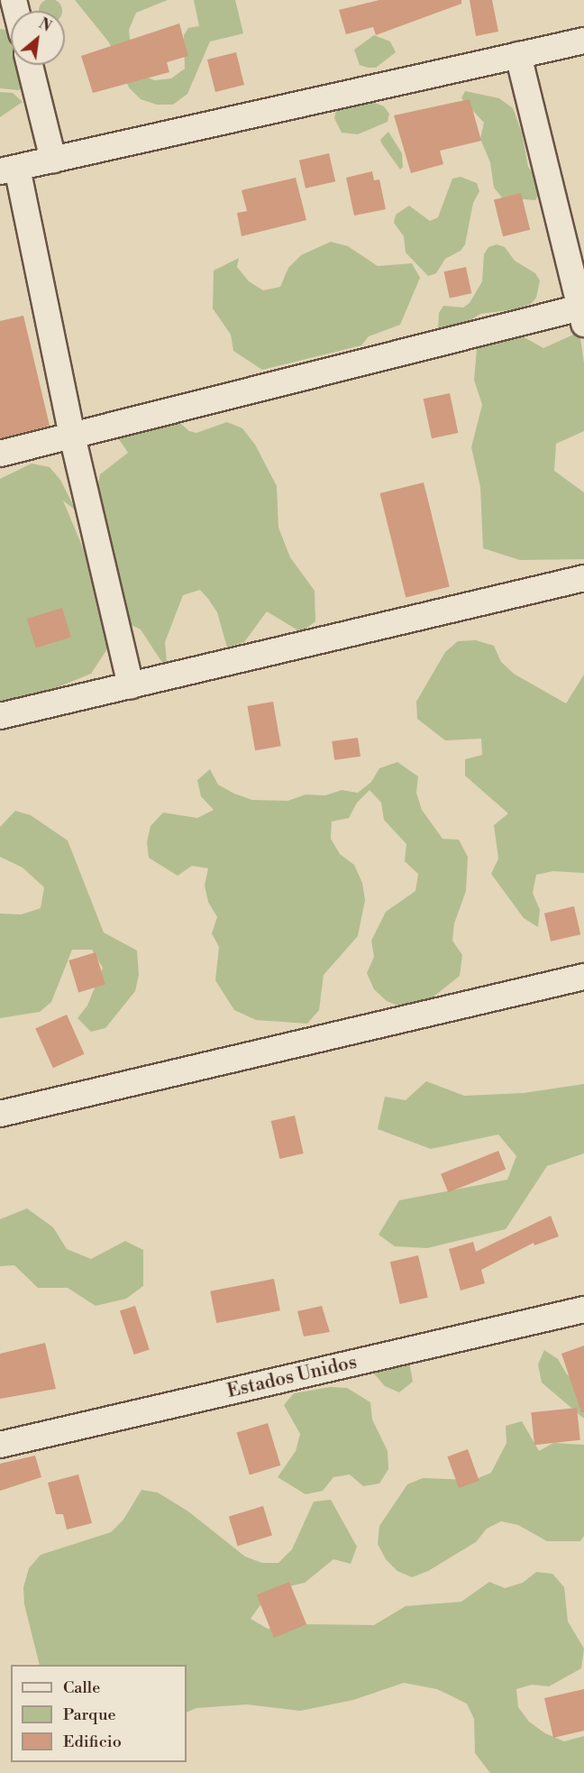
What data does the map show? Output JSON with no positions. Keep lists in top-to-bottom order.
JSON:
{
  "streets": {
    "street": ["Estados Unidos"]
  },
  "legend": ["Calle", "Parque", "Edificio"],
  "north": "top right"
}
